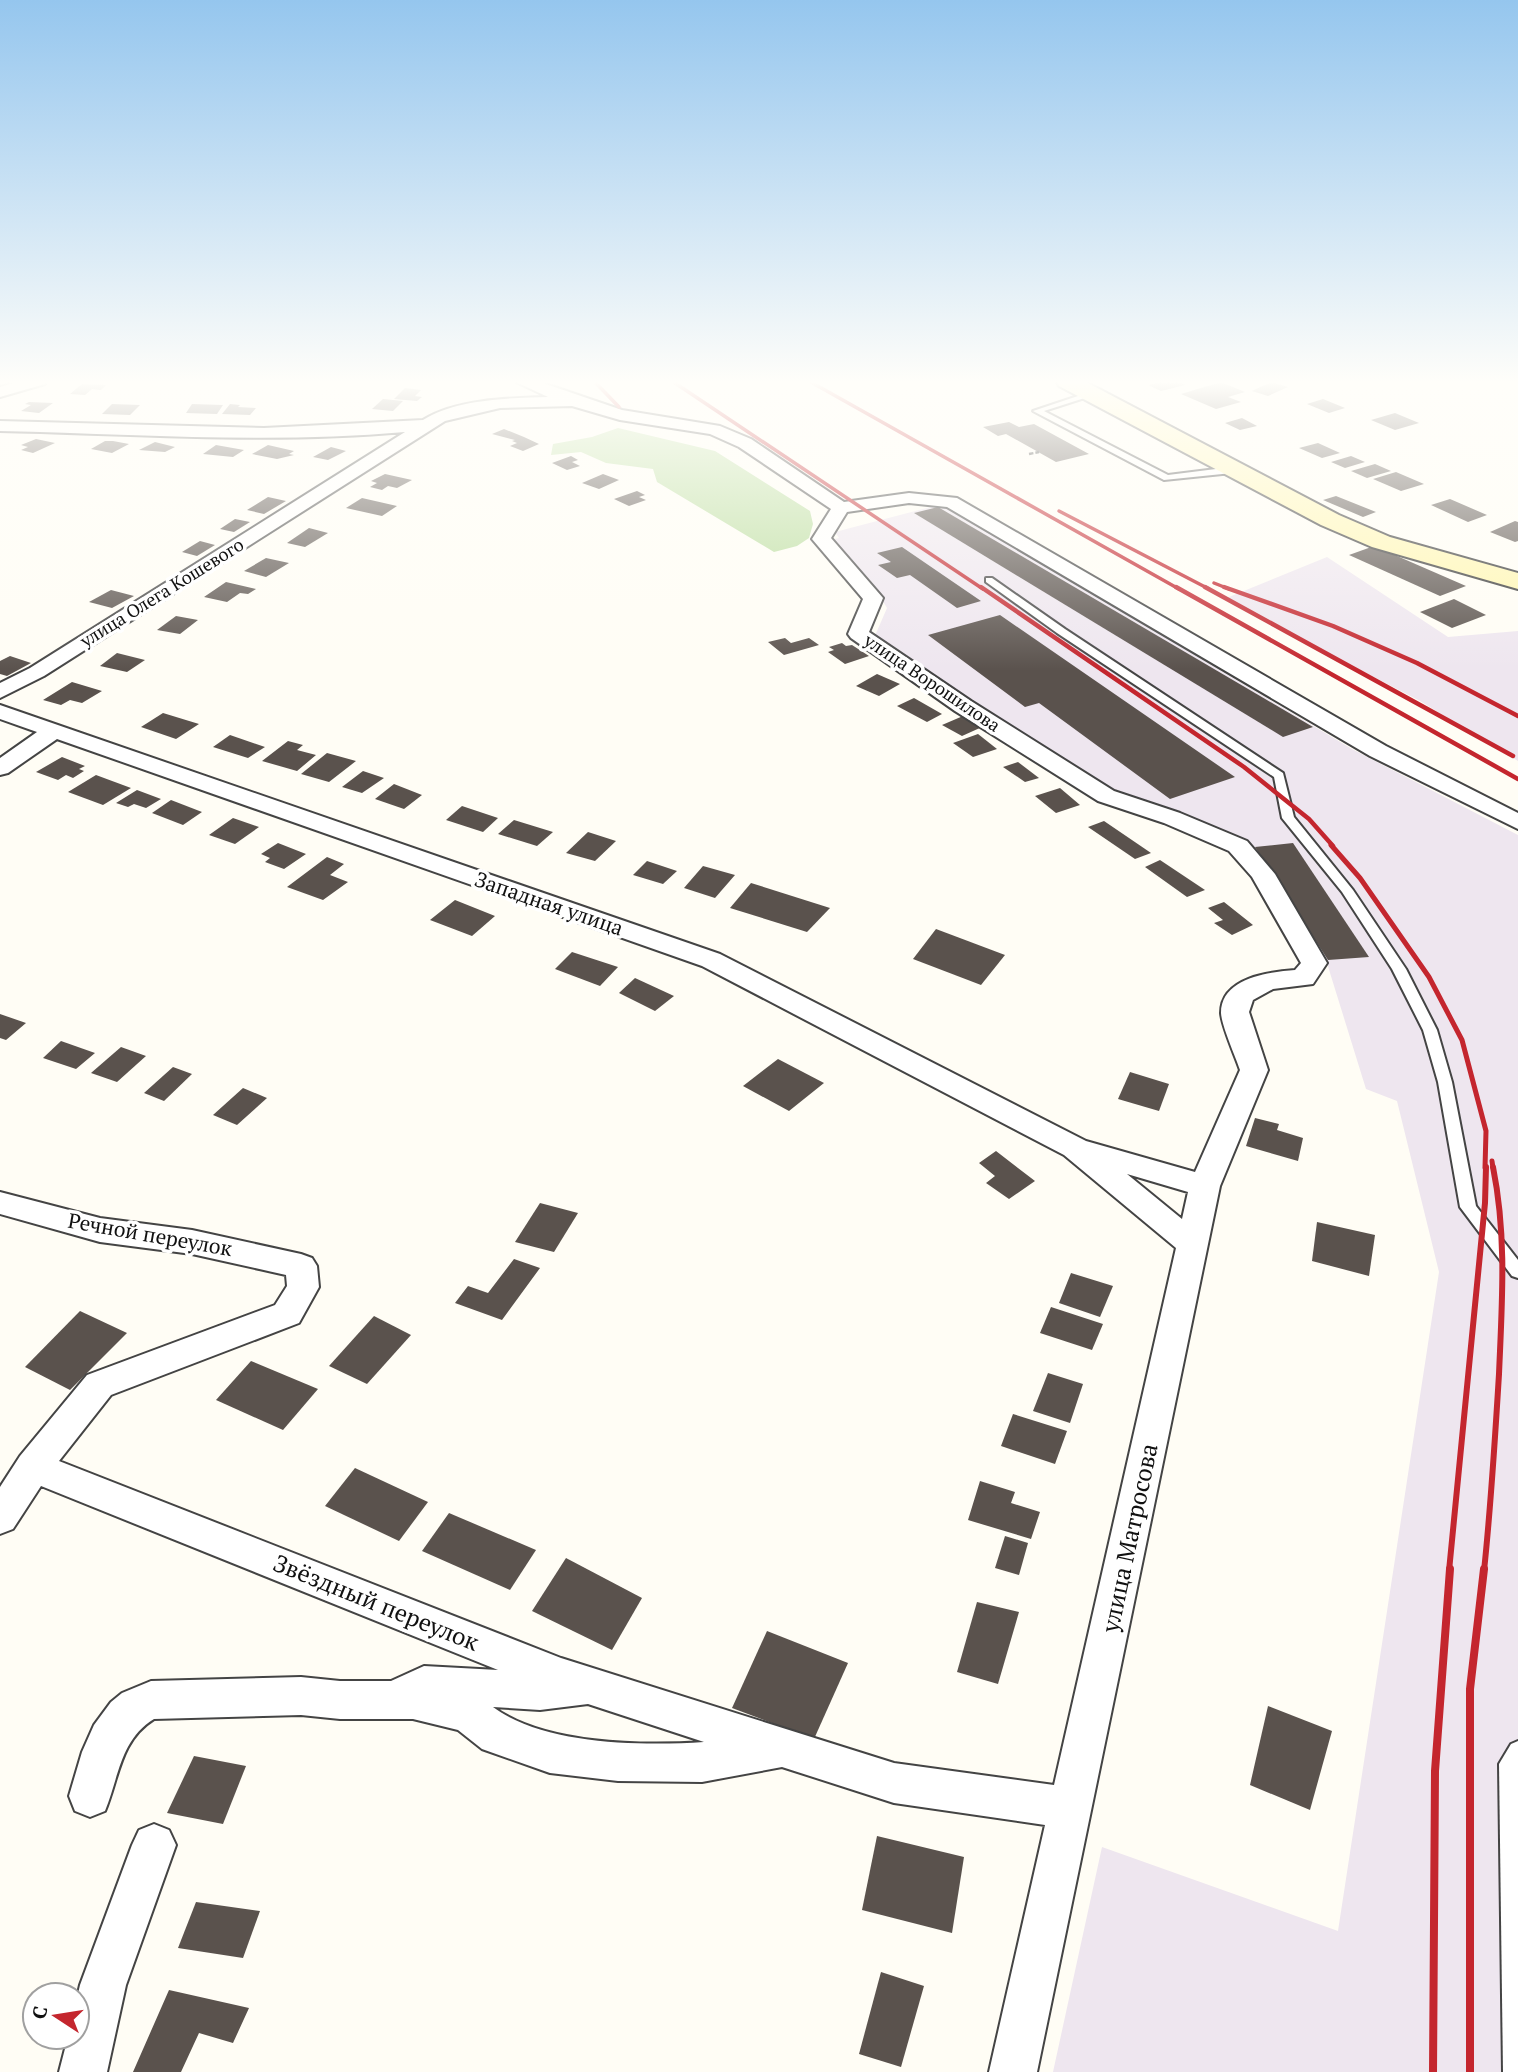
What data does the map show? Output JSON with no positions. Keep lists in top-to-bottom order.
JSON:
{
  "streets": {
    "street": [
      "улица Олега Кошевого",
      "улица Ворошилова",
      "Западная улица",
      "Речной переулок",
      "улица Матросова",
      "Звёздный переулок"
    ]
  },
  "crossings": [
    ["улица Ворошилова", "улица Матросова"],
    ["Речной переулок", "Звёздный переулок"],
    ["улица Матросова", "Звёздный переулок"]
  ],
  "north": "left"
}
